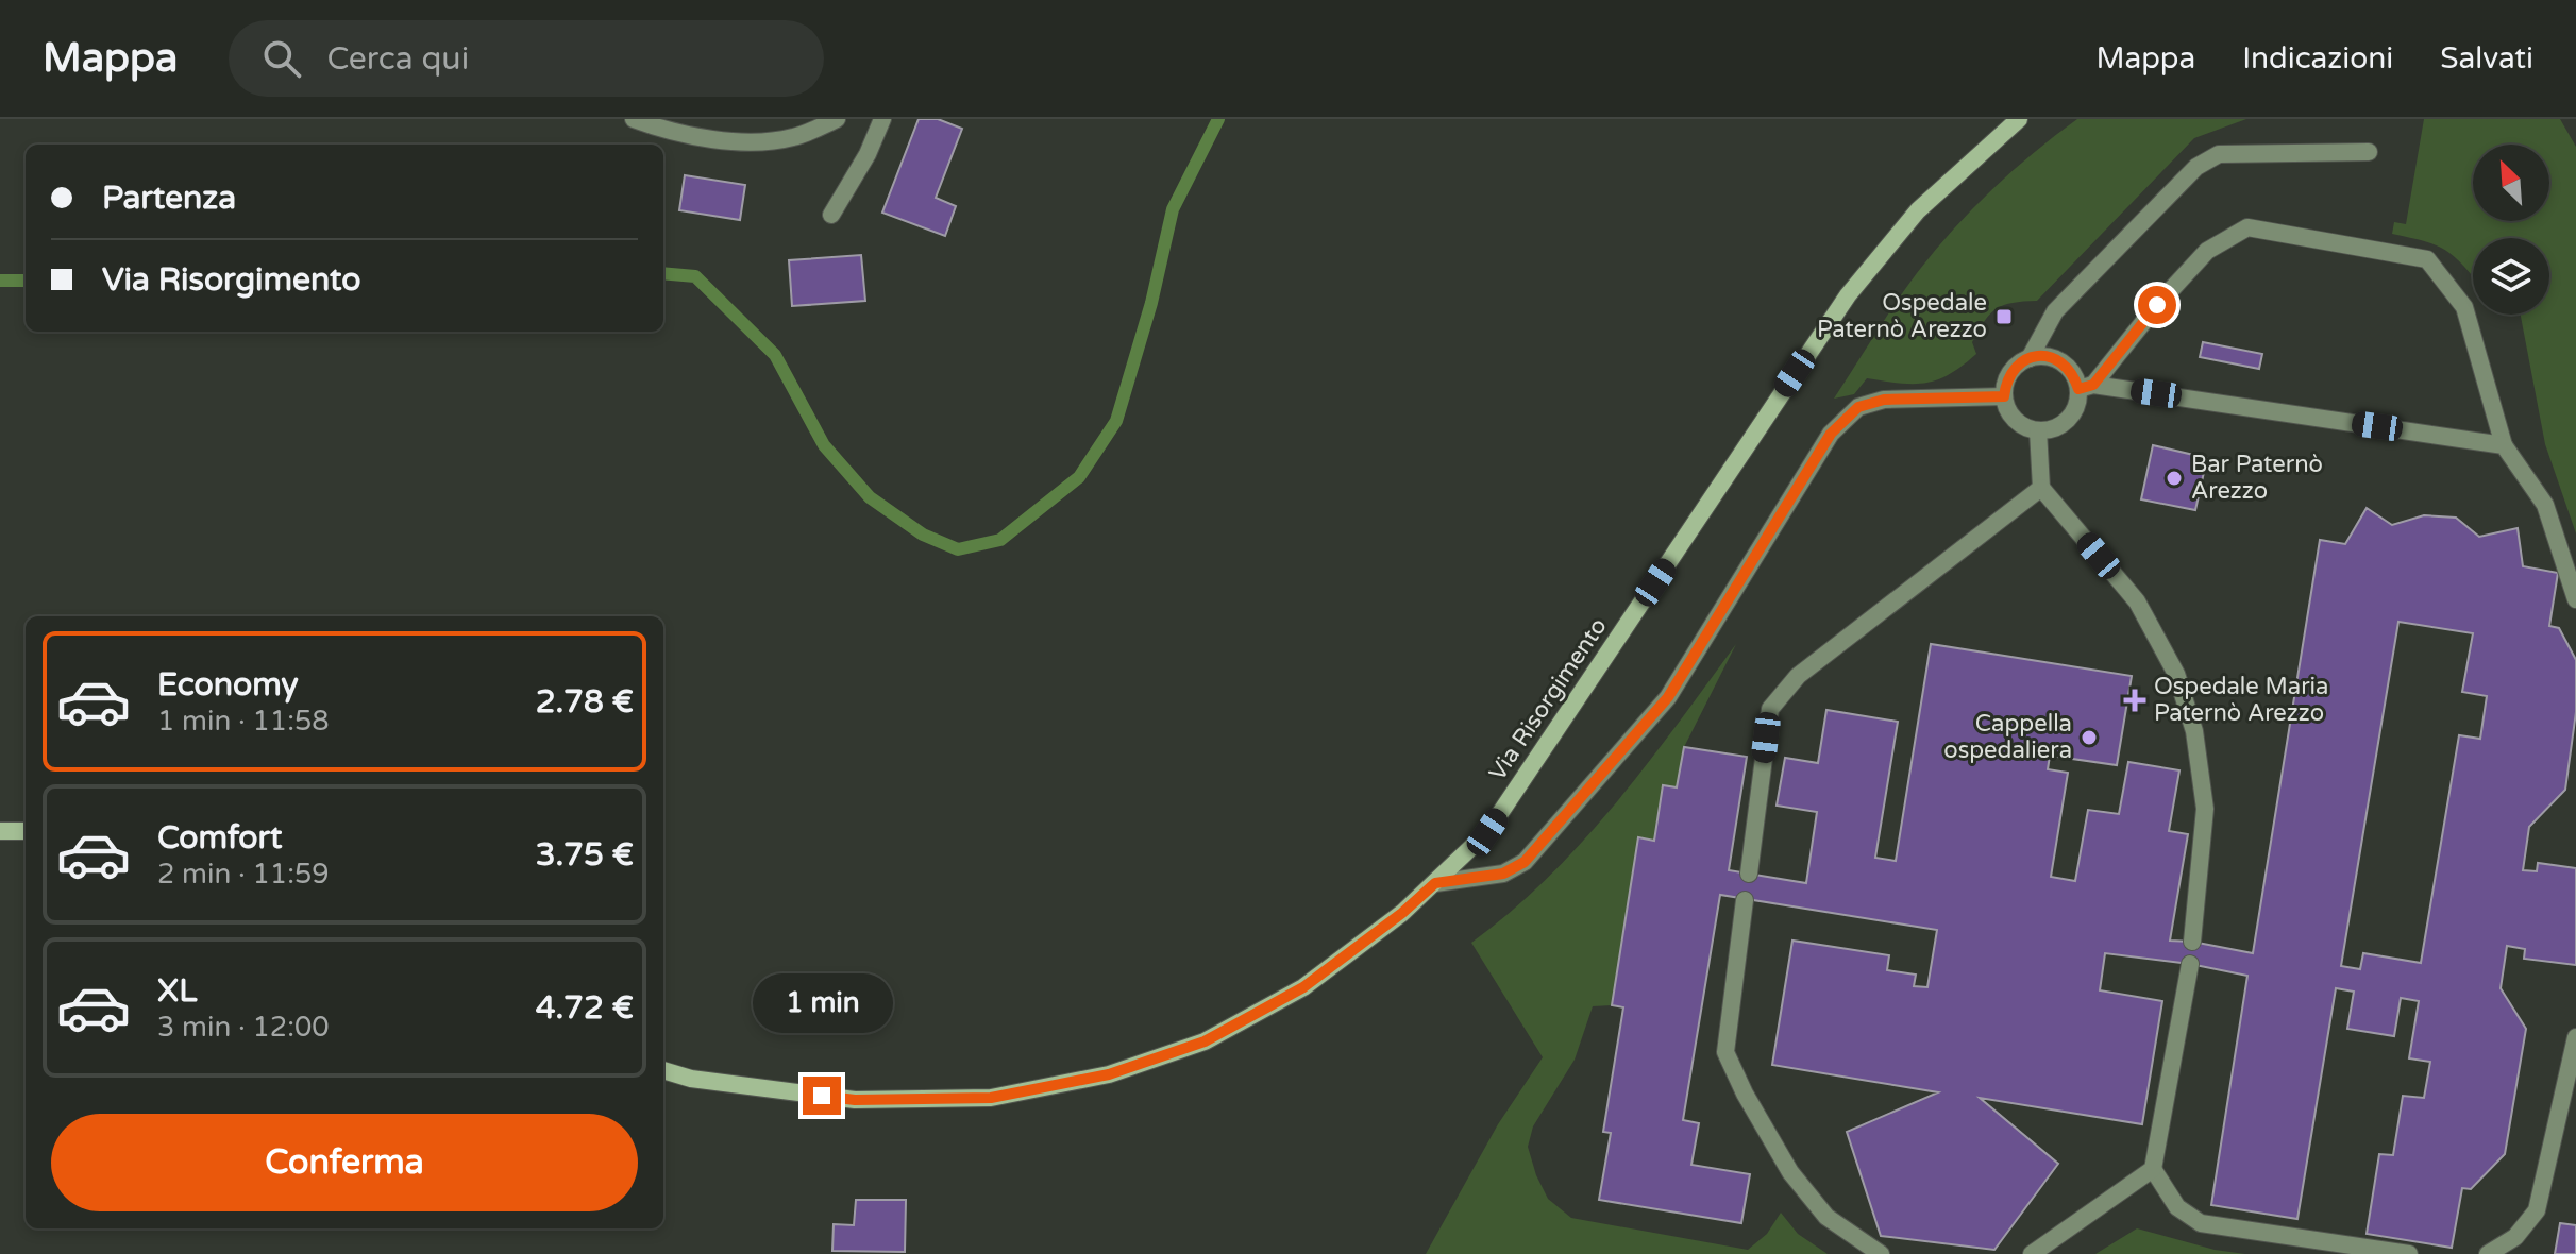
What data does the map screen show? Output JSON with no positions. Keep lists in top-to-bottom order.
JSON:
{
  "streets": {
    "main road": ["Via Risorgimento"]
  },
  "places": {
    "transit": ["Ospedale Paternò Arezzo"],
    "other": ["Bar Paternò Arezzo", "Cappella ospedaliera"],
    "health": ["Ospedale Maria Paternò Arezzo"]
  },
  "north": "top left",
  "page": {
    "header": "Mappa",
    "search": "Cerca qui",
    "nav": ["Mappa", "Indicazioni", "Salvati"],
    "banner": ["Partenza", "Via Risorgimento"],
    "list": [
      {
        "name": "Economy",
        "note": "1 min · 11:58",
        "value": "2.78 €"
      },
      {
        "name": "Comfort",
        "note": "2 min · 11:59",
        "value": "3.75 €"
      },
      {
        "name": "XL",
        "note": "3 min · 12:00",
        "value": "4.72 €"
      }
    ],
    "bubble": "1 min",
    "buttons": "Conferma"
  }
}
